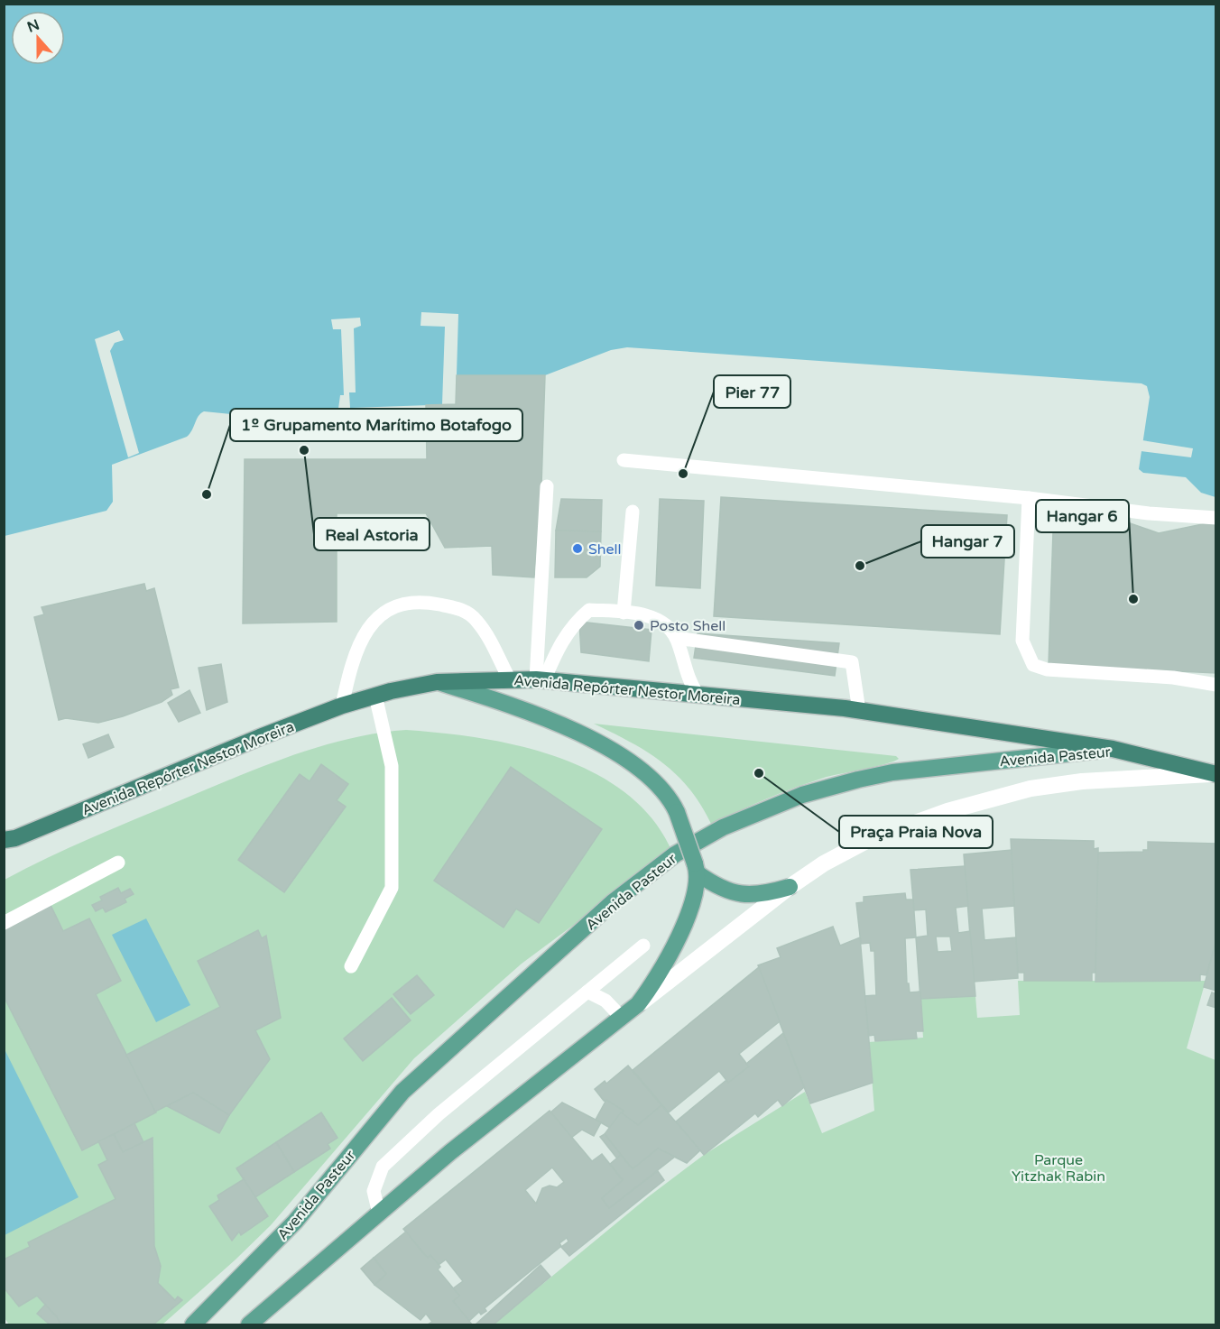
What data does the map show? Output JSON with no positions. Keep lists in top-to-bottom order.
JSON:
{
  "streets": {
    "highway": ["Avenida Repórter Nestor Moreira", "Avenida Pasteur"]
  },
  "crossings": [
    ["Avenida Repórter Nestor Moreira", "Avenida Pasteur"]
  ],
  "parks": ["Parque Yitzhak Rabin"],
  "places": [
    "Real Astoria",
    "Pier 77",
    "1º Grupamento Marítimo Botafogo",
    "Shell",
    "Hangar 7",
    "Hangar 6",
    "Posto Shell",
    "Praça Praia Nova"
  ],
  "north": "top"
}
